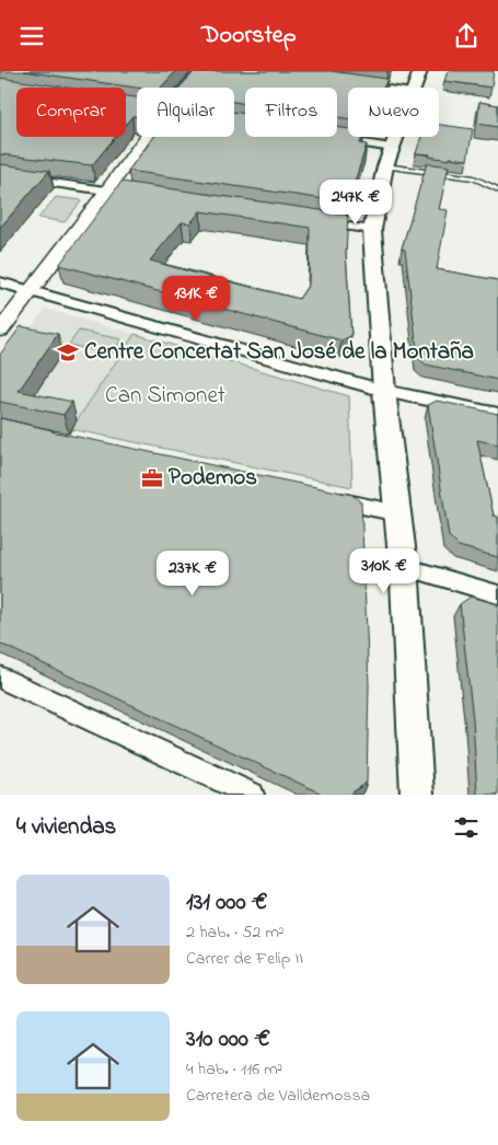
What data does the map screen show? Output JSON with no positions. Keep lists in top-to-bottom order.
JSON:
{
  "parks": ["Can Simonet"],
  "places": {
    "school or university": ["Centre Concertat San José de la Montaña"],
    "office": ["Podemos"]
  },
  "page": {
    "header": "Doorstep",
    "chip": [
      "Comprar",
      "Alquilar",
      "Filtros",
      "Nuevo"
    ],
    "price": [
      "247K €",
      "131K €",
      "310K €",
      "237K €"
    ],
    "heading": "4 viviendas",
    "list": [
      {
        "name": "131 000 €",
        "note": "2 hab. · 52 m² · Carrer de Felip II"
      },
      {
        "name": "310 000 €",
        "note": "4 hab. · 116 m² · Carretera de Valldemossa"
      }
    ]
  }
}
